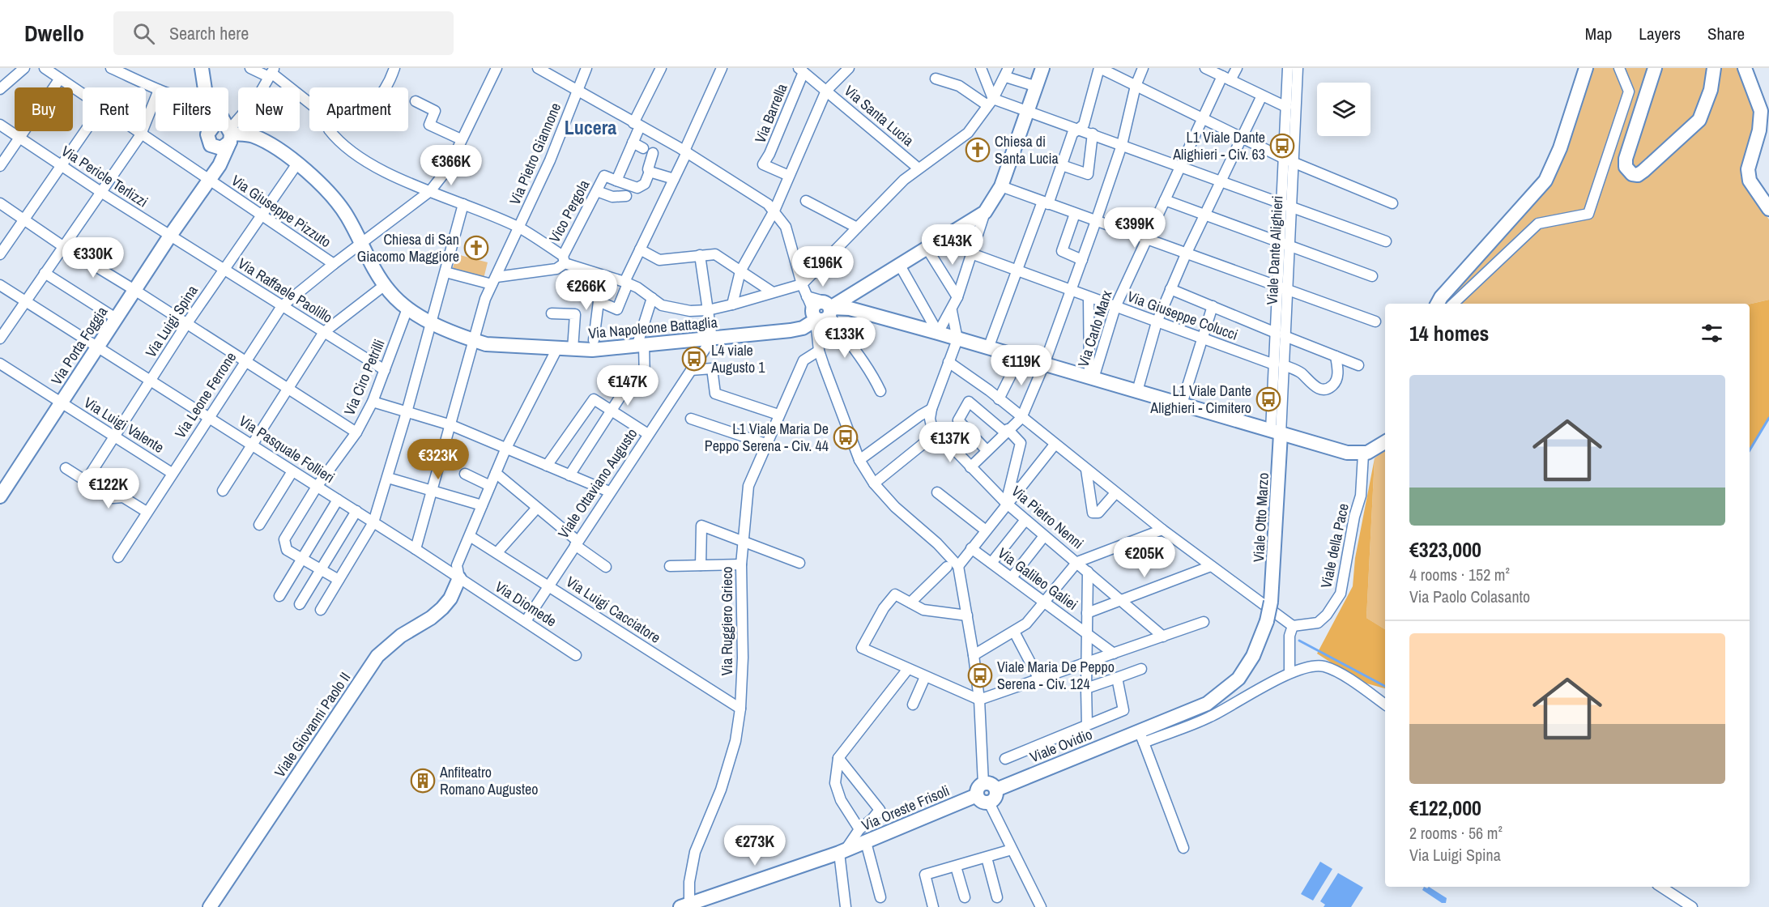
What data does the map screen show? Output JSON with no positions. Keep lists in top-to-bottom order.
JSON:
{
  "streets": {
    "main road": [
      "Via Napoleone Battaglia",
      "Via Porta Foggia",
      "Viale Otto Marzo",
      "Viale Giovanni Paolo II",
      "Viale Ovidio",
      "Via Oreste Frisoli"
    ],
    "street": [
      "Via Barrella",
      "Via Santa Lucia",
      "Via Pietro Giannone",
      "Via Pericle Terlizzi",
      "Via Giuseppe Pizzuto",
      "Vico Pergola",
      "Viale Dante Alighieri",
      "Via Raffaele Paolillo",
      "Via Giuseppe Colucci",
      "Via Luigi Spina",
      "Via Carlo Marx",
      "Via Ciro Petrilli",
      "Via Leone Ferrone",
      "Via Luigi Valente",
      "Via Pasquale Follieri",
      "Viale Ottaviano Augusto",
      "Via Pietro Nenni",
      "Viale della Pace",
      "Via Galileo Galiei",
      "Via Diomede",
      "Via Luigi Cacciatore",
      "Via Ruggiero Grieco"
    ]
  },
  "crossings": [
    ["Via Barrella", "Via Santa Lucia"],
    ["Via Pietro Giannone", "Via Napoleone Battaglia"],
    ["Via Pietro Giannone", "Via Pasquale Follieri"],
    ["Via Pericle Terlizzi", "Via Raffaele Paolillo"],
    ["Via Pericle Terlizzi", "Via Porta Foggia"],
    ["Via Giuseppe Pizzuto", "Via Luigi Spina"],
    ["Via Giuseppe Pizzuto", "Via Napoleone Battaglia"],
    ["Via Giuseppe Pizzuto", "Via Porta Foggia"],
    ["Via Giuseppe Pizzuto", "Via Leone Ferrone"],
    ["Viale Dante Alighieri", "Via Giuseppe Colucci"],
    ["Viale Dante Alighieri", "Viale Otto Marzo"],
    ["Via Raffaele Paolillo", "Via Luigi Spina"],
    ["Via Raffaele Paolillo", "Via Porta Foggia"],
    ["Via Raffaele Paolillo", "Via Ciro Petrilli"],
    ["Via Raffaele Paolillo", "Via Leone Ferrone"],
    ["Via Giuseppe Colucci", "Via Carlo Marx"],
    ["Via Luigi Spina", "Via Napoleone Battaglia"],
    ["Via Luigi Spina", "Via Luigi Valente"],
    ["Via Luigi Spina", "Via Pasquale Follieri"],
    ["Via Napoleone Battaglia", "Via Porta Foggia"],
    ["Via Napoleone Battaglia", "Via Ciro Petrilli"],
    ["Via Napoleone Battaglia", "Viale Ottaviano Augusto"],
    ["Via Porta Foggia", "Via Luigi Valente"],
    ["Via Porta Foggia", "Via Pasquale Follieri"],
    ["Via Ciro Petrilli", "Via Pasquale Follieri"],
    ["Via Leone Ferrone", "Via Luigi Valente"],
    ["Via Leone Ferrone", "Via Pasquale Follieri"],
    ["Via Pasquale Follieri", "Via Diomede"],
    ["Via Pasquale Follieri", "Viale Giovanni Paolo II"],
    ["Viale Ottaviano Augusto", "Via Diomede"],
    ["Viale Ottaviano Augusto", "Via Luigi Cacciatore"],
    ["Viale Otto Marzo", "Viale Ovidio"],
    ["Via Diomede", "Viale Giovanni Paolo II"],
    ["Via Luigi Cacciatore", "Via Ruggiero Grieco"],
    ["Viale Ovidio", "Via Oreste Frisoli"]
  ],
  "districts": ["Lucera"],
  "places": {
    "bus stop": [
      "L1 Viale Dante Alighieri - Civ. 63",
      "L4 viale Augusto 1",
      "L1 Viale Dante Alighieri - Cimitero",
      "L1 Viale Maria De Peppo Serena - Civ. 44",
      "Viale Maria De Peppo Serena - Civ. 124"
    ],
    "church": ["Chiesa di Santa Lucia", "Chiesa di San Giacomo Maggiore"],
    "building": ["Anfiteatro Romano Augusteo"]
  },
  "page": {
    "header": "Dwello",
    "search": "Search here",
    "nav": ["Map", "Layers", "Share"],
    "chip": [
      "Buy",
      "Rent",
      "Filters",
      "New",
      "Apartment"
    ],
    "price": [
      "€366K",
      "€399K",
      "€143K",
      "€330K",
      "€196K",
      "€266K",
      "€133K",
      "€119K",
      "€147K",
      "€137K",
      "€323K",
      "€122K",
      "€205K",
      "€273K"
    ],
    "heading": "14 homes",
    "list": [
      {
        "name": "€323,000",
        "note": "4 rooms · 152 m² · Via Paolo Colasanto"
      },
      {
        "name": "€122,000",
        "note": "2 rooms · 56 m² · Via Luigi Spina"
      }
    ]
  }
}
